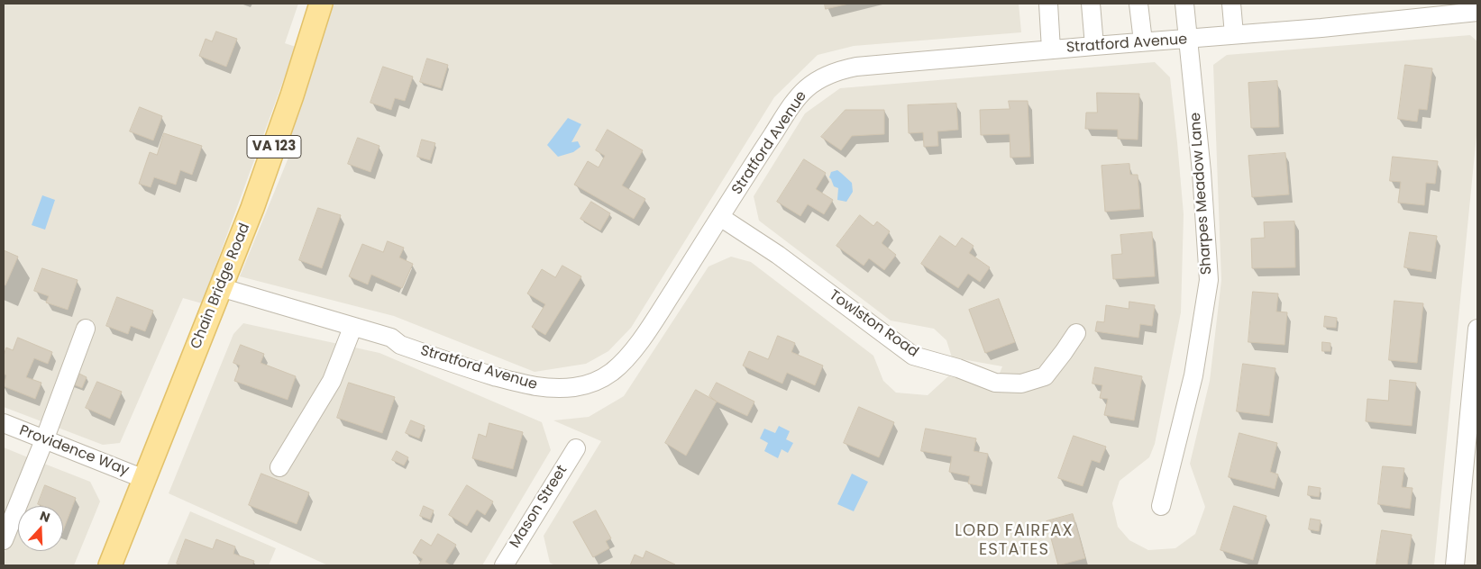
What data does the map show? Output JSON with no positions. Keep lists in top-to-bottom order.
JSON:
{
  "streets": {
    "main road": ["VA 123", "Chain Bridge Road"],
    "street": [
      "Stratford Avenue",
      "Sharpes Meadow Lane",
      "Towlston Road",
      "Providence Way",
      "Mason Street"
    ]
  },
  "crossings": [
    ["Stratford Avenue", "Sharpes Meadow Lane"],
    ["Stratford Avenue", "Chain Bridge Road"],
    ["Stratford Avenue", "Towlston Road"],
    ["Chain Bridge Road", "Providence Way"]
  ],
  "districts": ["LORD FAIRFAX ESTATES"],
  "north": "top"
}
